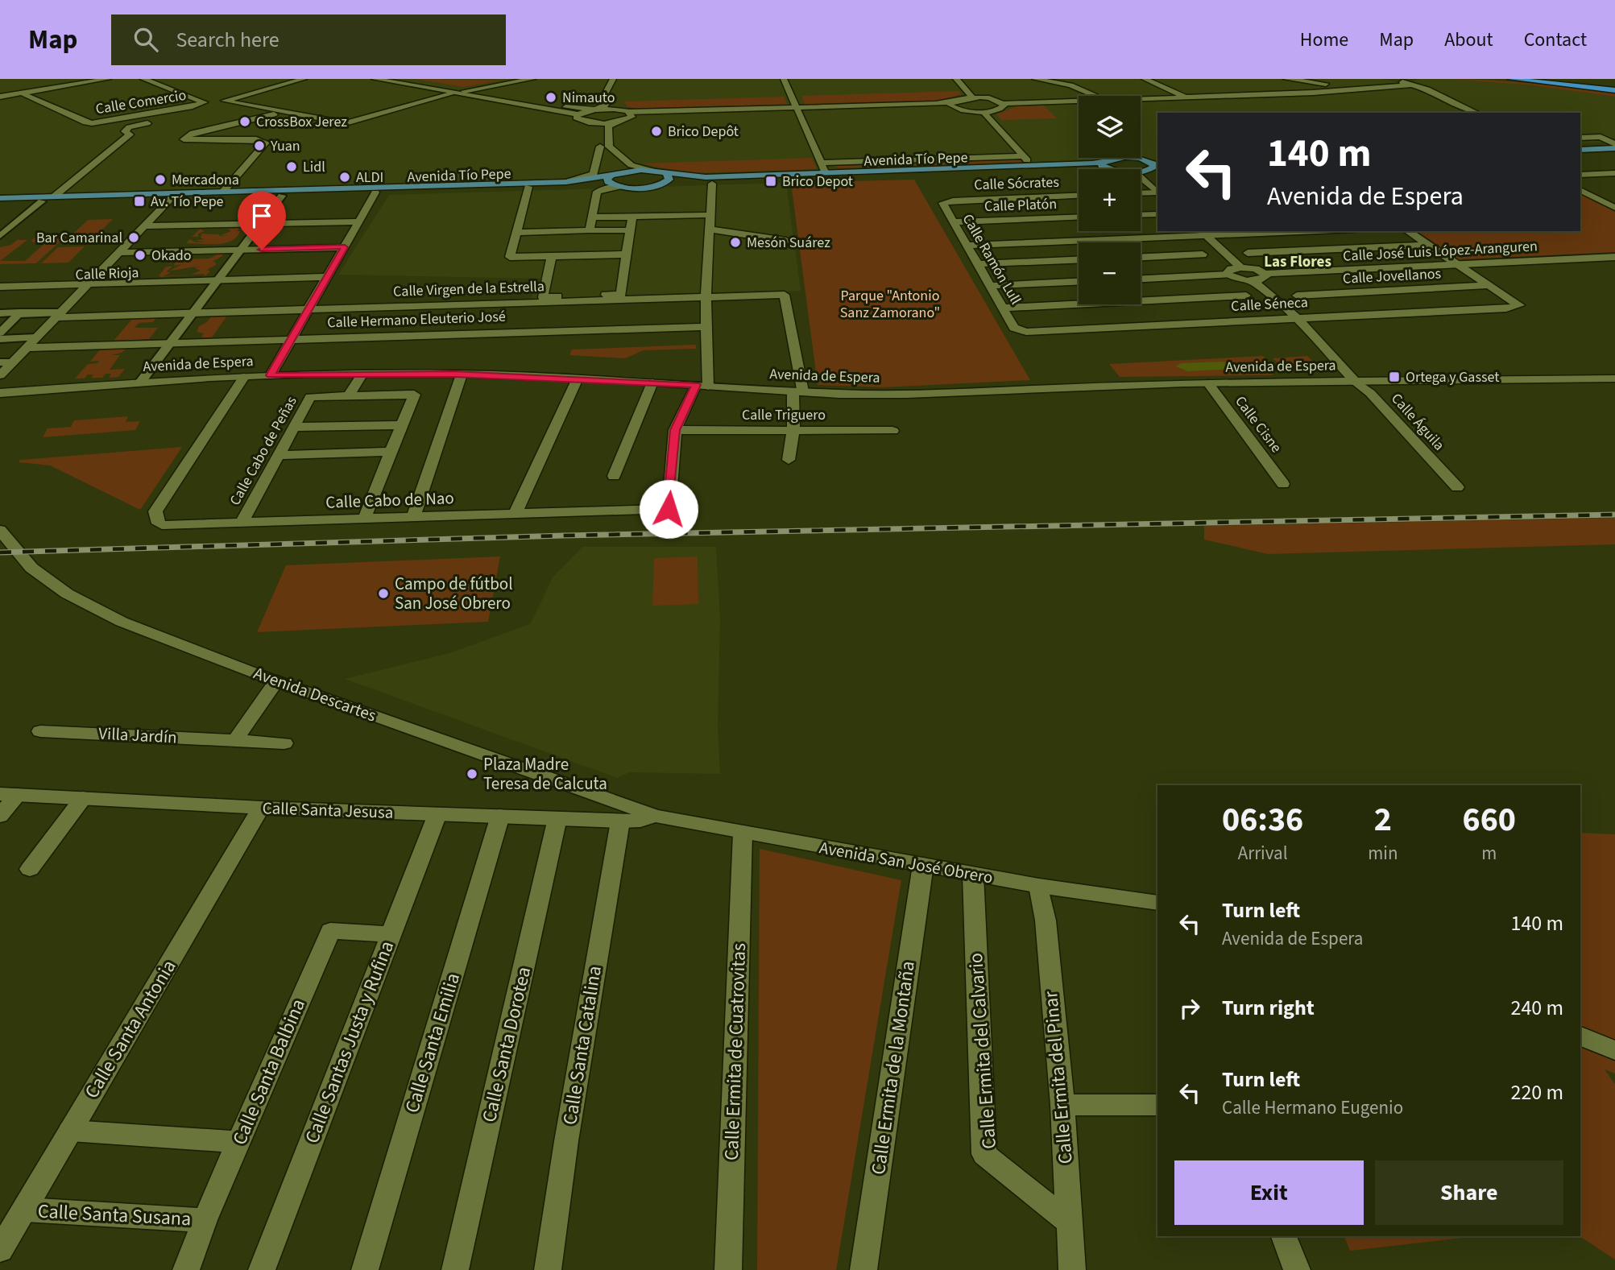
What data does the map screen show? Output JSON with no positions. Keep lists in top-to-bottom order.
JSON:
{
  "streets": {
    "main road": ["Avenida Tío Pepe"],
    "street": [
      "Calle Comercio",
      "Calle Sócrates",
      "Calle Platón",
      "Calle José Luis López-Aranguren",
      "Calle Ramón Lull",
      "Calle Rioja",
      "Calle Jovellanos",
      "Calle Virgen de la Estrella",
      "Calle Séneca",
      "Calle Hermano Eleuterio José",
      "Avenida de Espera",
      "Calle Triguero",
      "Calle Águila",
      "Calle Cisne",
      "Calle Cabo de Peñas",
      "Calle Cabo de Nao",
      "Avenida Descartes",
      "Villa Jardín",
      "Calle Santa Jesusa",
      "Avenida San José Obrero",
      "Calle Santa Antonia",
      "Calle Santas Justa y Rufina",
      "Calle Santa Emilia",
      "Calle Santa Dorotea",
      "Calle Santa Catalina",
      "Calle Ermita del Calvario",
      "Calle Ermita de Cuatrovitas",
      "Calle Ermita de la Montaña",
      "Calle Santa Balbina",
      "Calle Ermita del Pinar",
      "Calle Santa Susana"
    ]
  },
  "crossings": [
    ["Calle Sócrates", "Calle Ramón Lull"],
    ["Calle Platón", "Calle Ramón Lull"],
    ["Calle Ramón Lull", "Calle Séneca"],
    ["Calle Jovellanos", "Calle Séneca"],
    ["Calle Virgen de la Estrella", "Avenida de Espera"],
    ["Calle Séneca", "Calle Águila"],
    ["Avenida de Espera", "Calle Águila"],
    ["Avenida de Espera", "Calle Cisne"],
    ["Avenida de Espera", "Calle Cabo de Nao"],
    ["Calle Triguero", "Calle Cabo de Nao"],
    ["Calle Cabo de Peñas", "Calle Cabo de Nao"],
    ["Avenida Descartes", "Calle Santa Jesusa"],
    ["Avenida Descartes", "Avenida San José Obrero"],
    ["Calle Santa Jesusa", "Avenida San José Obrero"],
    ["Calle Santa Jesusa", "Calle Santa Antonia"],
    ["Calle Santa Jesusa", "Calle Santas Justa y Rufina"],
    ["Calle Santa Jesusa", "Calle Santa Emilia"],
    ["Calle Santa Jesusa", "Calle Santa Dorotea"],
    ["Calle Santa Jesusa", "Calle Santa Catalina"],
    ["Avenida San José Obrero", "Calle Ermita del Calvario"],
    ["Avenida San José Obrero", "Calle Ermita de Cuatrovitas"],
    ["Avenida San José Obrero", "Calle Ermita de la Montaña"],
    ["Avenida San José Obrero", "Calle Ermita del Pinar"],
    ["Calle Santa Antonia", "Calle Santa Susana"],
    ["Calle Santas Justa y Rufina", "Calle Santa Balbina"],
    ["Calle Ermita del Calvario", "Calle Ermita del Pinar"],
    ["Calle Santa Balbina", "Calle Santa Susana"]
  ],
  "districts": ["Las Flores"],
  "parks": ["Parque \"Antonio Sanz Zamorano\""],
  "places": {
    "other": [
      "Nimauto",
      "CrossBox Jerez",
      "Brico Depôt",
      "Yuan",
      "Lidl",
      "ALDI",
      "Mercadona",
      "Bar Camarinal",
      "Mesón Suárez",
      "Okado",
      "Campo de fútbol San José Obrero",
      "Plaza Madre Teresa de Calcuta"
    ],
    "transit": ["Brico Depot", "Av. Tío Pepe", "Ortega y Gasset"]
  },
  "page": {
    "header": "Map",
    "search": "Search here",
    "nav": [
      "Home",
      "Map",
      "About",
      "Contact"
    ],
    "map_buttons": ["+", "−"],
    "turn": ["140 m", "Avenida de Espera"],
    "eta": [
      "06:36",
      "Arrival",
      "2",
      "min",
      "660",
      "m"
    ],
    "list": [
      {
        "name": "Turn left",
        "note": "Avenida de Espera",
        "value": "140 m"
      },
      {
        "name": "Turn right",
        "value": "240 m"
      },
      {
        "name": "Turn left",
        "note": "Calle Hermano Eugenio",
        "value": "220 m"
      }
    ],
    "buttons": ["Exit", "Share"]
  }
}
